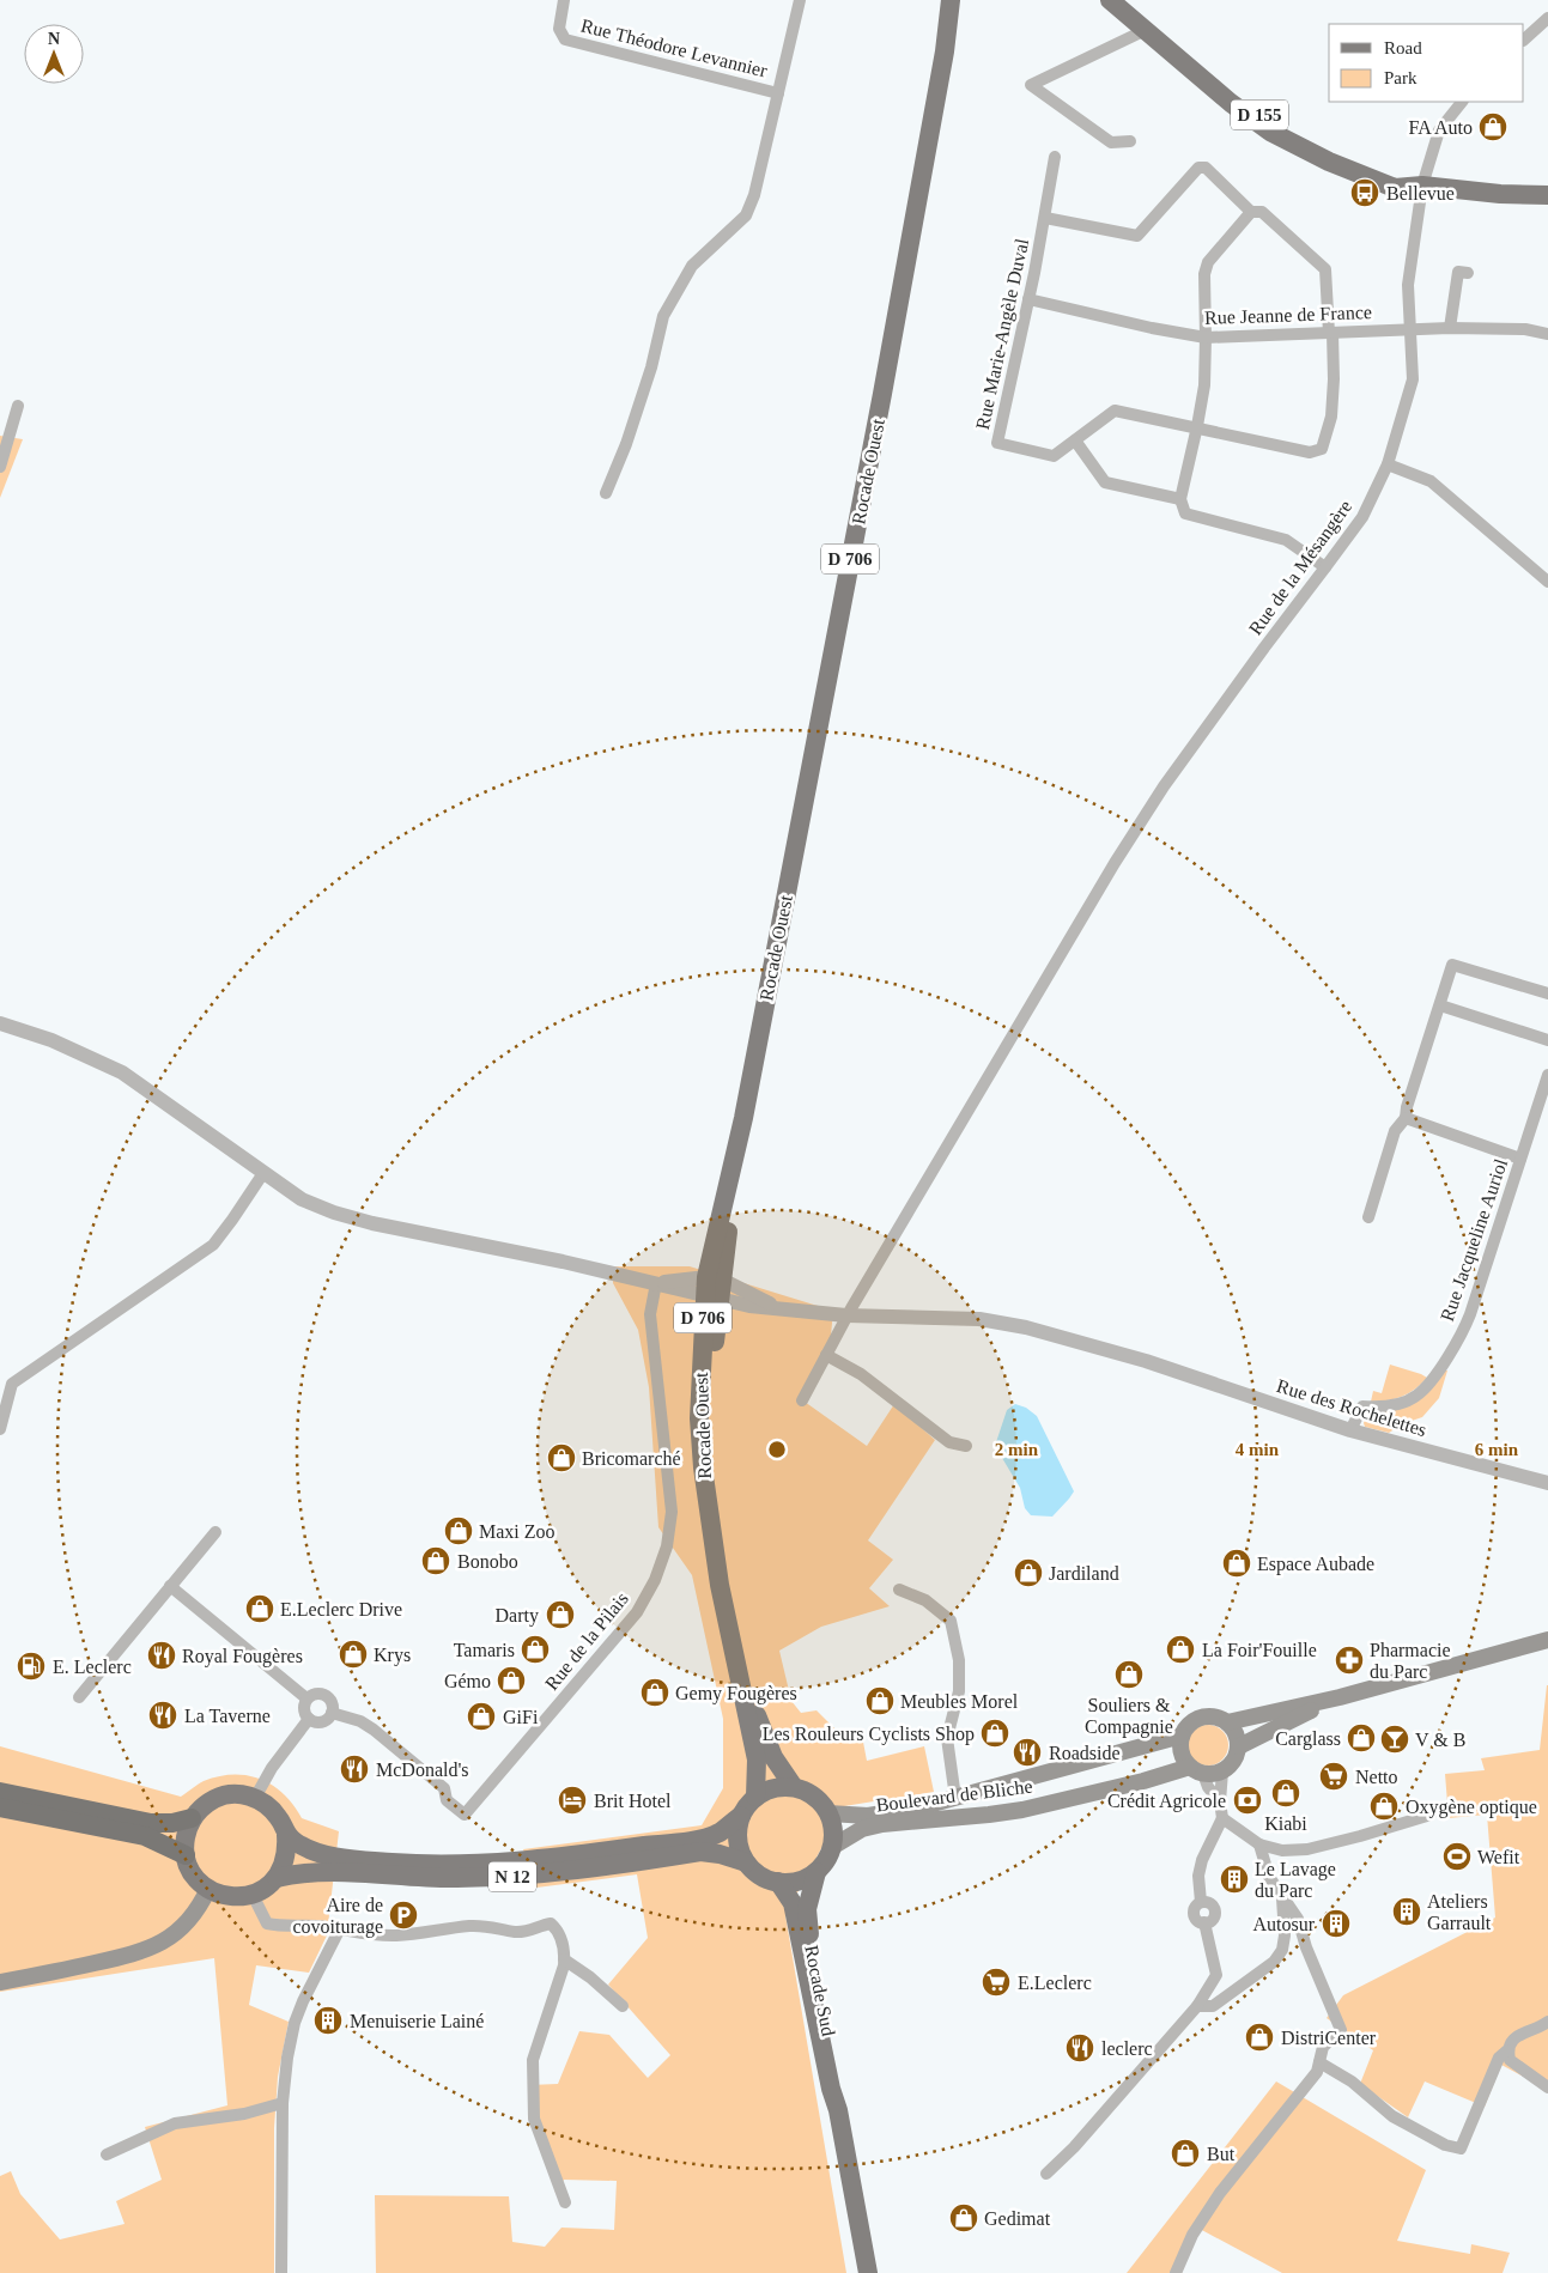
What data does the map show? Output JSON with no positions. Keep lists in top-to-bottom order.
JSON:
{
  "streets": {
    "main road": [
      "D 155",
      "Rocade Ouest",
      "D 706",
      "Boulevard de Bliche",
      "N 12",
      "Rocade Sud"
    ],
    "street": [
      "Rue Théodore Levannier",
      "Rue Jeanne de France",
      "Rue Marie-Angèle Duval",
      "Rue de la Mésangère",
      "Rue Jacqueline Auriol",
      "Rue des Rochelettes",
      "Rue de la Pilais"
    ]
  },
  "crossings": [
    ["D 155", "Rue de la Mésangère"],
    ["Rue Jeanne de France", "Rue Marie-Angèle Duval"],
    ["Rue Jeanne de France", "Rue de la Mésangère"],
    ["Rocade Ouest", "Rue des Rochelettes"],
    ["Rocade Ouest", "Boulevard de Bliche"],
    ["Rocade Ouest", "N 12"],
    ["Rocade Ouest", "Rocade Sud"],
    ["Rue de la Mésangère", "Rue des Rochelettes"],
    ["Rue Jacqueline Auriol", "Rue des Rochelettes"],
    ["Rue des Rochelettes", "Rue de la Pilais"],
    ["Boulevard de Bliche", "N 12"],
    ["Boulevard de Bliche", "Rocade Sud"],
    ["N 12", "Rocade Sud"]
  ],
  "places": {
    "shop": [
      "FA Auto",
      "Bricomarché",
      "Maxi Zoo",
      "Bonobo",
      "Espace Aubade",
      "Jardiland",
      "E.Leclerc Drive",
      "Darty",
      "Tamaris",
      "La Foir'Fouille",
      "Krys",
      "Souliers & Compagnie",
      "Gémo",
      "Gemy Fougères",
      "Meubles Morel",
      "GiFi",
      "Les Rouleurs Cyclists Shop",
      "Carglass",
      "Kiabi",
      "Oxygène optique",
      "DistriCenter",
      "But",
      "Gedimat"
    ],
    "bus stop": ["Bellevue"],
    "restaurant": [
      "Royal Fougères",
      "La Taverne",
      "Roadside",
      "McDonald's",
      "leclerc"
    ],
    "pharmacy": ["Pharmacie du Parc"],
    "fuel station": ["E. Leclerc"],
    "bar": ["V & B"],
    "supermarket": ["Netto", "E.Leclerc"],
    "hotel": ["Brit Hotel"],
    "bank": ["Crédit Agricole"],
    "sports": ["Wefit"],
    "building": [
      "Le Lavage du Parc",
      "Ateliers Garrault",
      "Autosur",
      "Menuiserie Lainé"
    ],
    "parking": ["Aire de covoiturage"]
  },
  "legend": ["Road", "Park"],
  "north": "top",
  "rings": ["2 min", "4 min", "6 min"]
}
